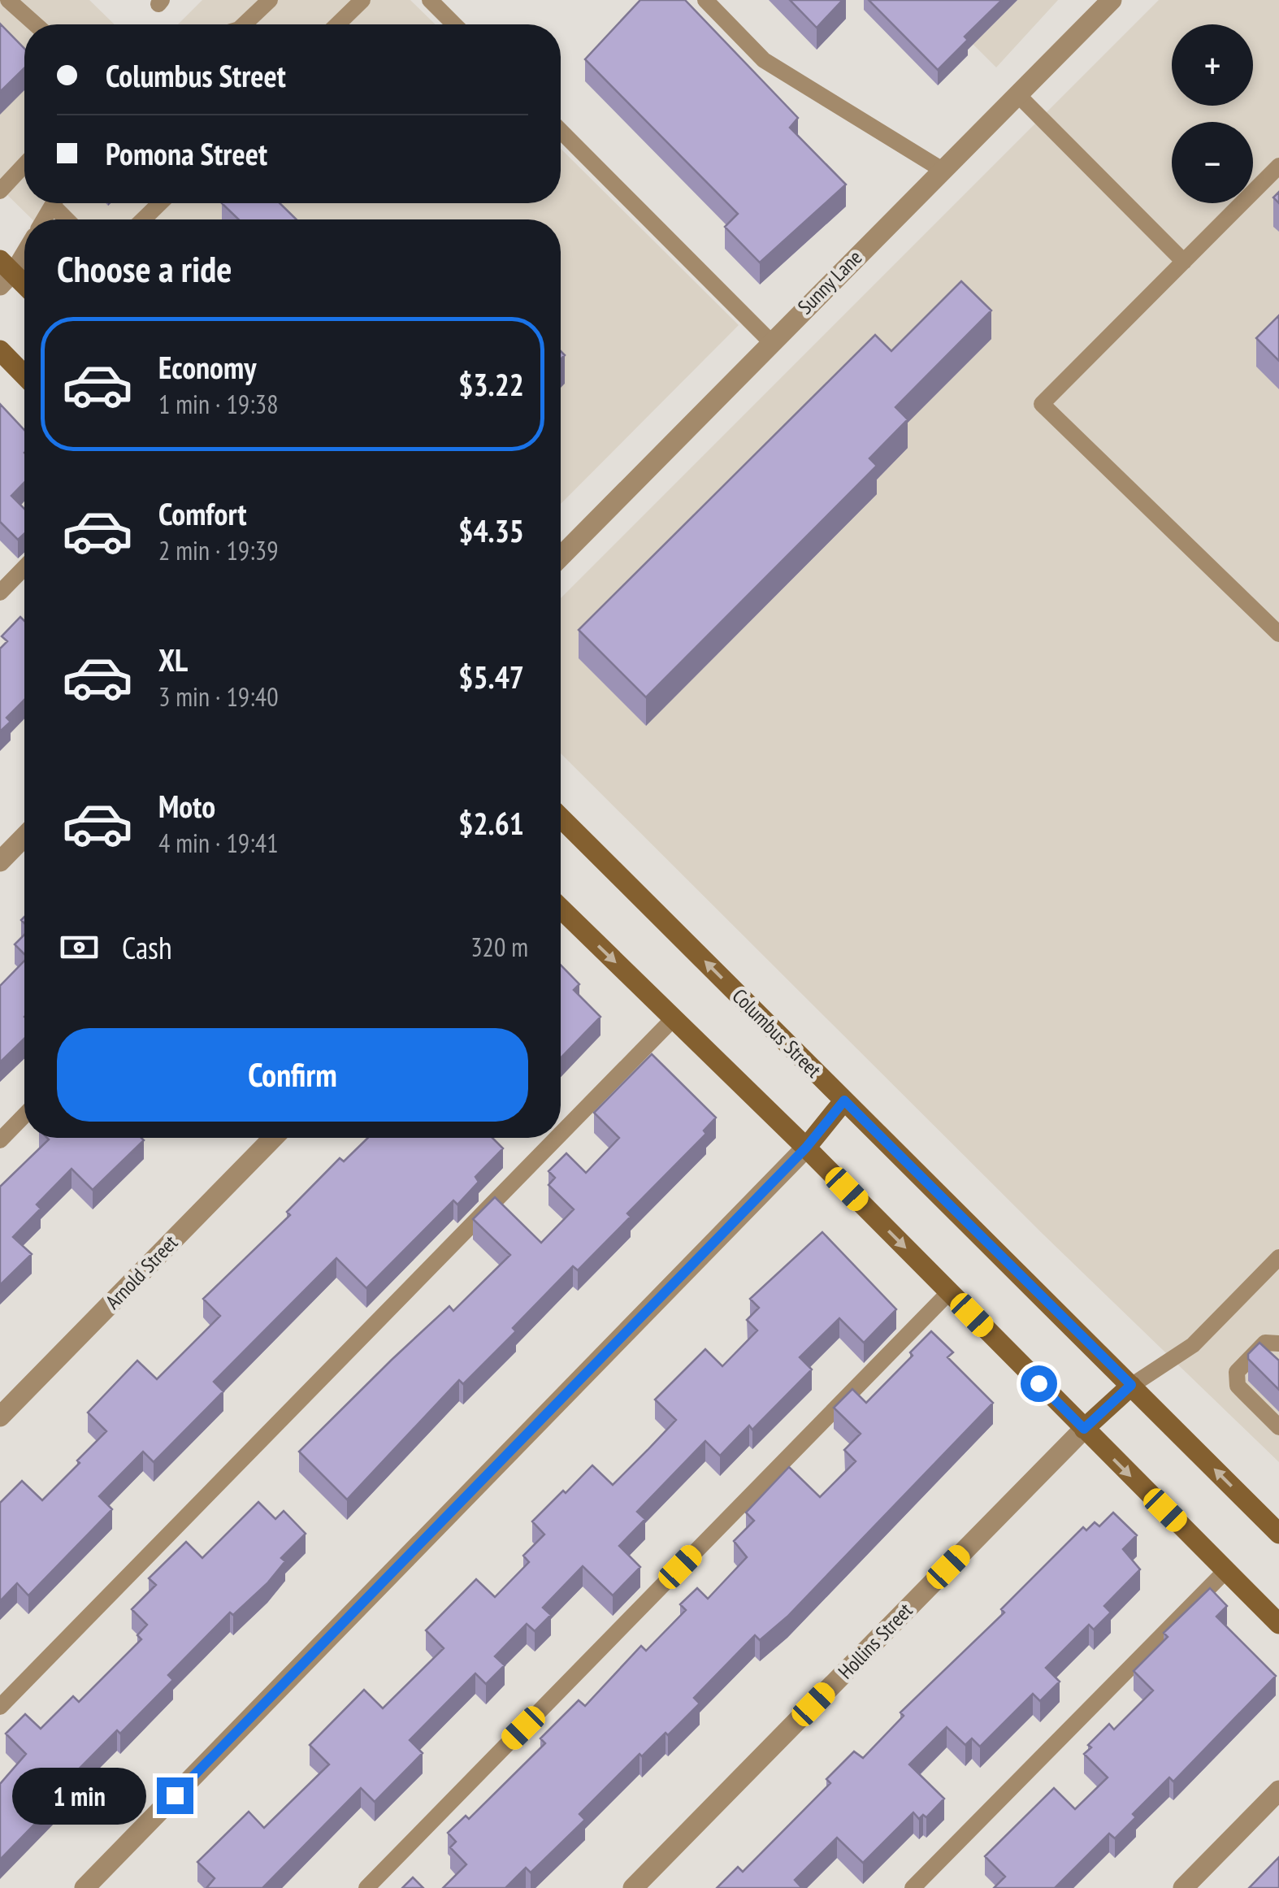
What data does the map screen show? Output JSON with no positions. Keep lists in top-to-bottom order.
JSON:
{
  "streets": {
    "main road": ["Columbus Street"],
    "street": ["Sunny Lane", "Arnold Street", "Hollins Street"]
  },
  "page": {
    "map_buttons": ["+", "−"],
    "banner": ["Columbus Street", "Pomona Street"],
    "heading": "Choose a ride",
    "list": [
      {
        "name": "Economy",
        "note": "1 min · 19:38",
        "value": "$3.22"
      },
      {
        "name": "Comfort",
        "note": "2 min · 19:39",
        "value": "$4.35"
      },
      {
        "name": "XL",
        "note": "3 min · 19:40",
        "value": "$5.47"
      },
      {
        "name": "Moto",
        "note": "4 min · 19:41",
        "value": "$2.61"
      }
    ],
    "pay": ["Cash", "320 m"],
    "buttons": "Confirm",
    "bubble": "1 min"
  }
}
